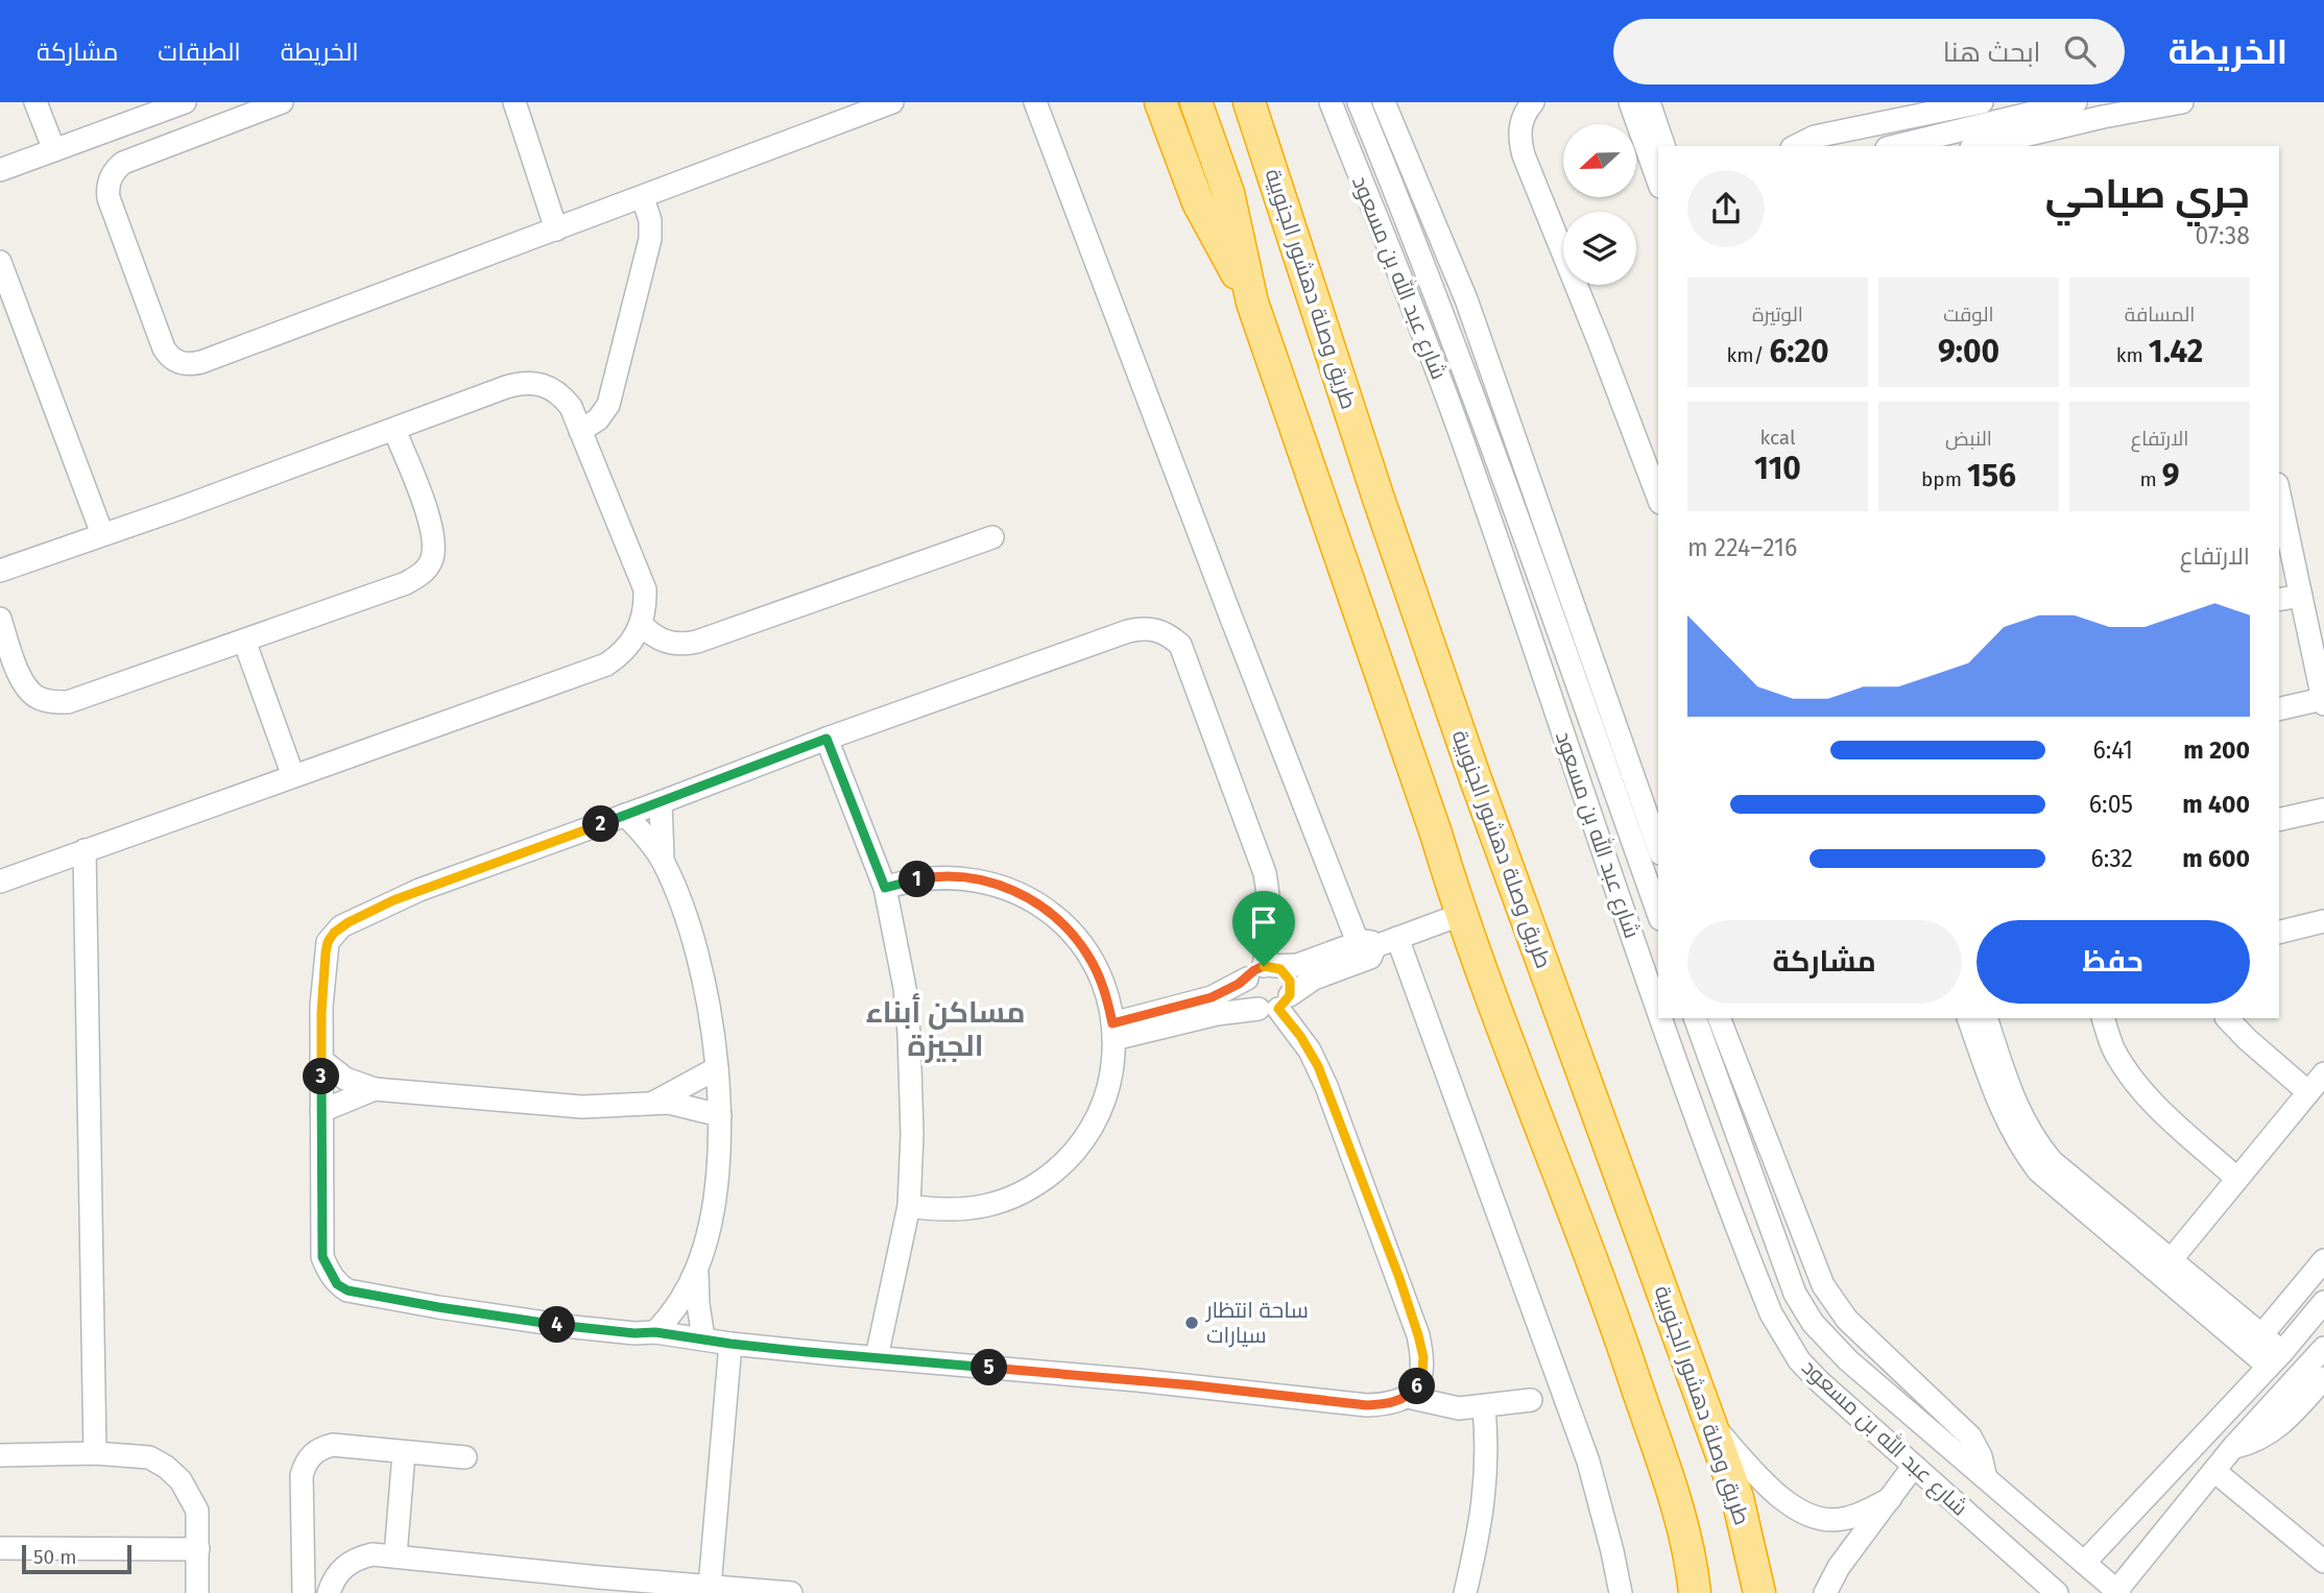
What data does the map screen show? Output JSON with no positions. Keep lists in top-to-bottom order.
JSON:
{
  "streets": {
    "highway": ["طريق وصلة دهشور الجنوبية"],
    "street": ["شارع عبد الله بن مسعود"]
  },
  "districts": ["مساكن أبناء الجيزة"],
  "places": ["ساحة انتظار سيارات"],
  "scale_bar": "50 m",
  "north": "left",
  "page": {
    "header": "الخريطة",
    "search": "ابحث هنا",
    "nav": ["الخريطة", "الطبقات", "مشاركة"],
    "heading": ["جري صباحي", "07:38"],
    "stats": [
      ["المسافة", "1.42 km"],
      ["الوقت", "9:00"],
      ["الوتيرة", "6:20 /km"],
      ["الارتفاع", "9 m"],
      ["النبض", "156 bpm"],
      ["kcal", "110"]
    ],
    "chart": ["الارتفاع", "216–224 m"],
    "list": [
      {
        "name": "200 m",
        "note": "6:41"
      },
      {
        "name": "400 m",
        "note": "6:05"
      },
      {
        "name": "600 m",
        "note": "6:32"
      }
    ],
    "pins": [
      "2",
      "1",
      "3",
      "4",
      "5",
      "6"
    ],
    "buttons": ["حفظ", "مشاركة"],
    "scale": "50 m"
  }
}
